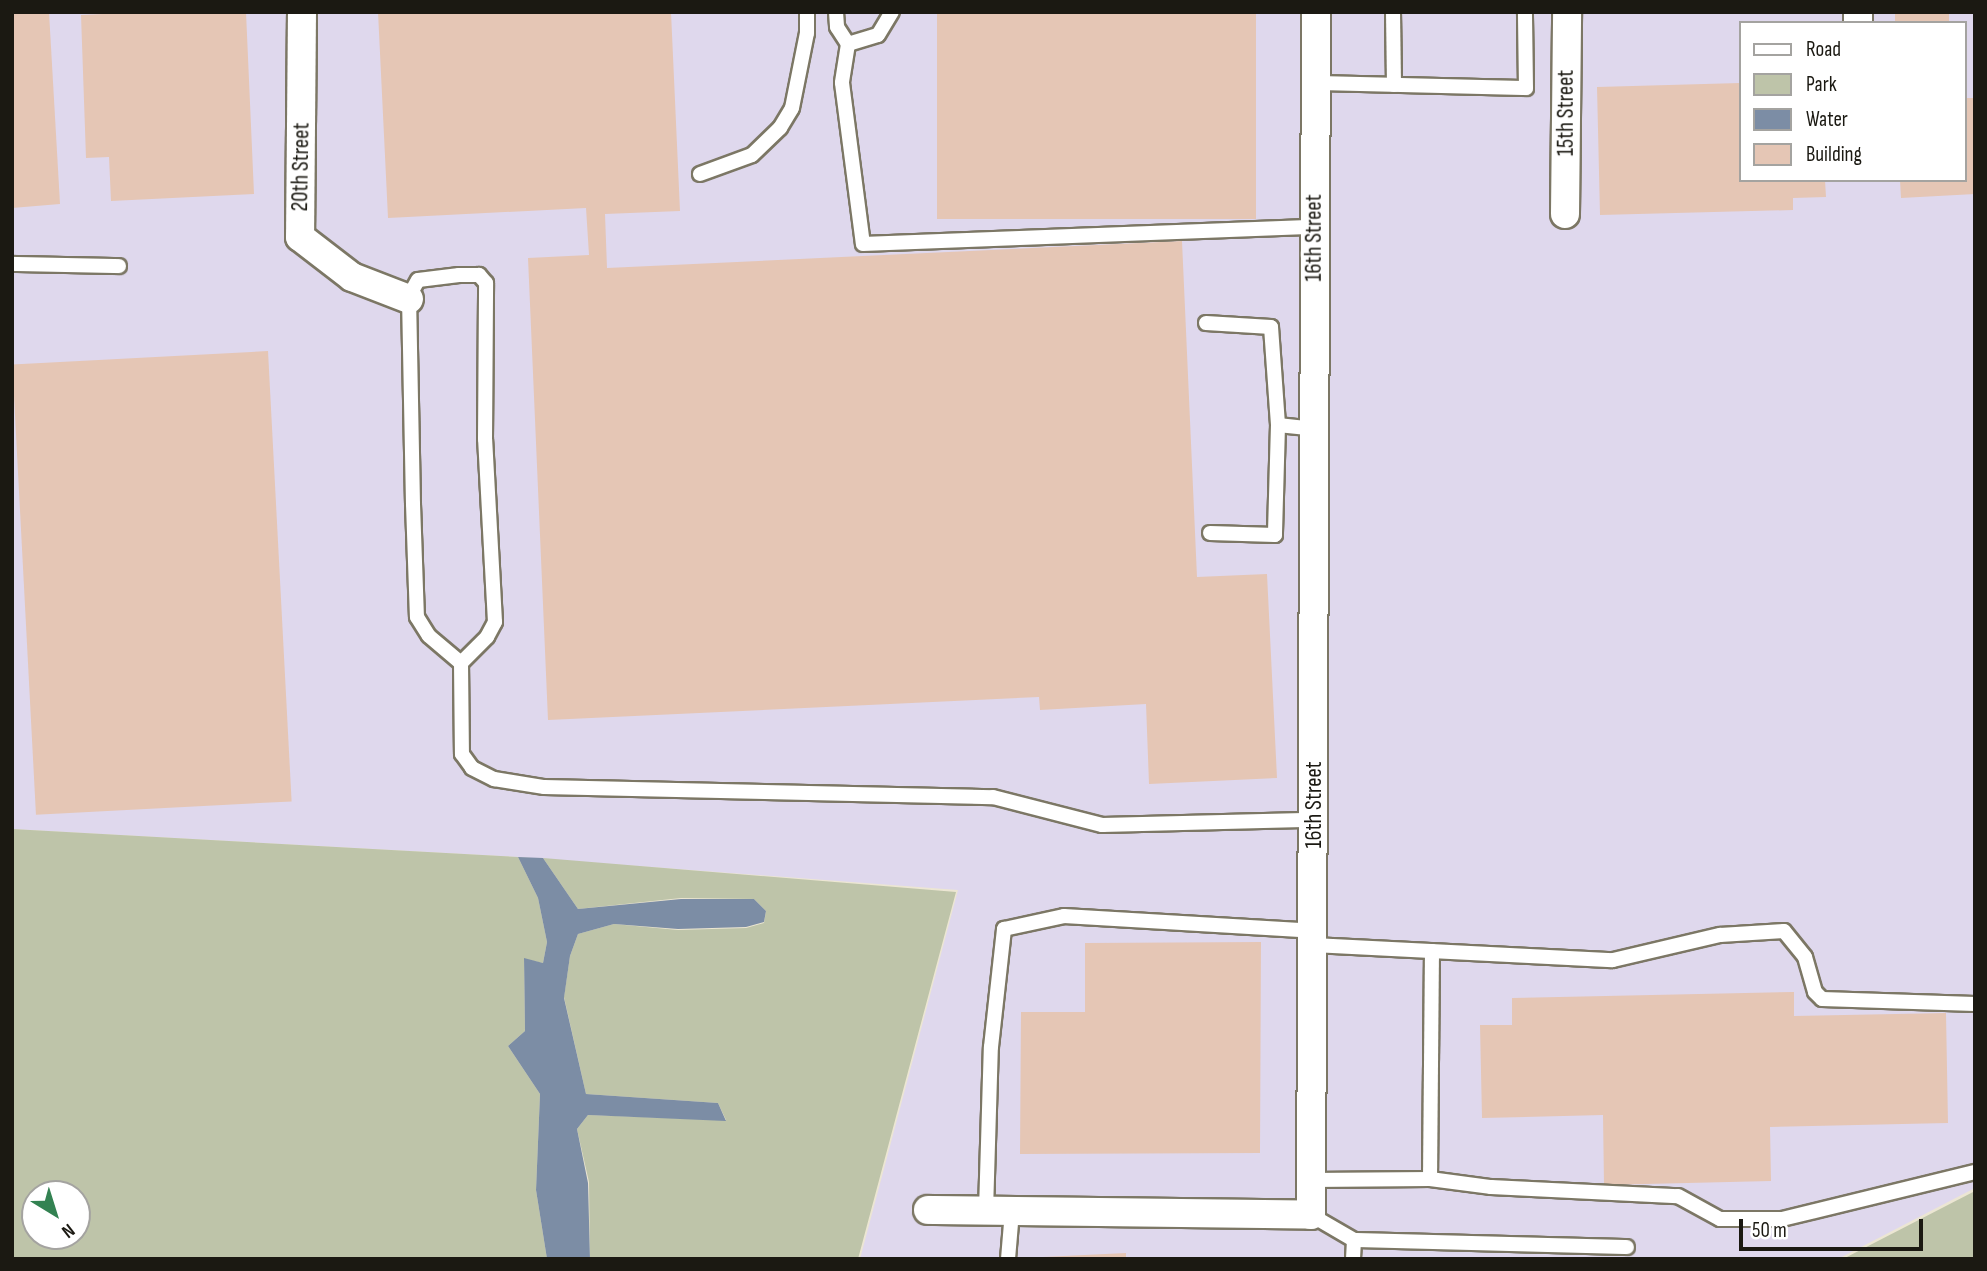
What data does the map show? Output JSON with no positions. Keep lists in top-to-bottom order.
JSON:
{
  "streets": {
    "street": ["15th Street", "20th Street", "16th Street"]
  },
  "legend": [
    "Road",
    "Park",
    "Water",
    "Building"
  ],
  "scale_bar": "50 m",
  "north": "bottom right"
}
